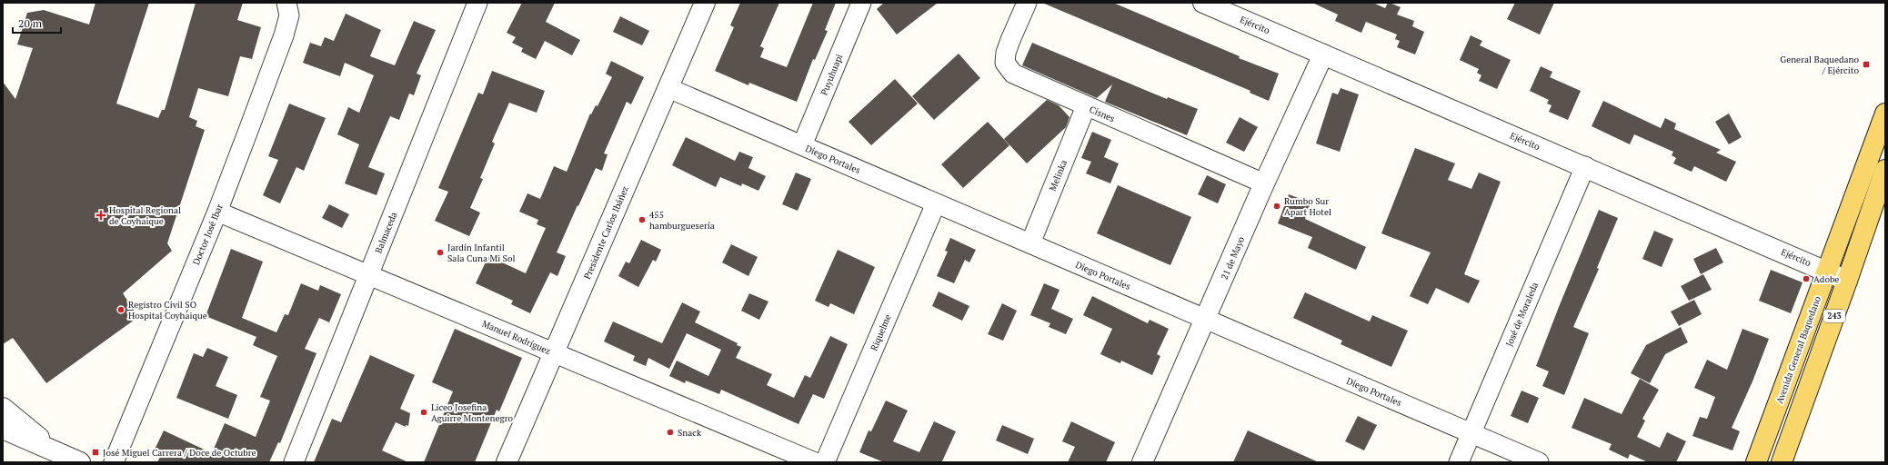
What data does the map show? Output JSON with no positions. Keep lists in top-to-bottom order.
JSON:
{
  "streets": {
    "main road": ["243", "Avenida General Baquedano"],
    "street": [
      "Ejército",
      "Puyuhuapi",
      "Cisnes",
      "Diego Portales",
      "Melinka",
      "Balmaceda",
      "Presidente Carlos Ibáñez",
      "Doctor José Ibar",
      "21 de Mayo",
      "José de Moraleda",
      "Riquelme",
      "Manuel Rodríguez"
    ]
  },
  "crossings": [
    ["Ejército", "21 de Mayo"],
    ["Ejército", "José de Moraleda"],
    ["Ejército", "243"],
    ["Ejército", "Avenida General Baquedano"],
    ["Puyuhuapi", "Diego Portales"],
    ["Cisnes", "Melinka"],
    ["Cisnes", "21 de Mayo"],
    ["Diego Portales", "Melinka"],
    ["Diego Portales", "Presidente Carlos Ibáñez"],
    ["Diego Portales", "21 de Mayo"],
    ["Diego Portales", "José de Moraleda"],
    ["Diego Portales", "Riquelme"],
    ["Balmaceda", "Manuel Rodríguez"],
    ["Presidente Carlos Ibáñez", "Manuel Rodríguez"],
    ["Doctor José Ibar", "Manuel Rodríguez"]
  ],
  "places": {
    "transit": ["General Baquedano / Ejército", "José Miguel Carrera / Doce de Octubre"],
    "other": [
      "Rumbo Sur Apart Hotel",
      "455 hamburguesería",
      "Jardín Infantil Sala Cuna Mi Sol",
      "Adobe",
      "Registro Civil SO Hospital Coyhaique",
      "Liceo Josefina Aguirre Montenegro",
      "Snack"
    ],
    "health": ["Hospital Regional de Coyhaique"]
  },
  "scale_bar": "20 m"
}
